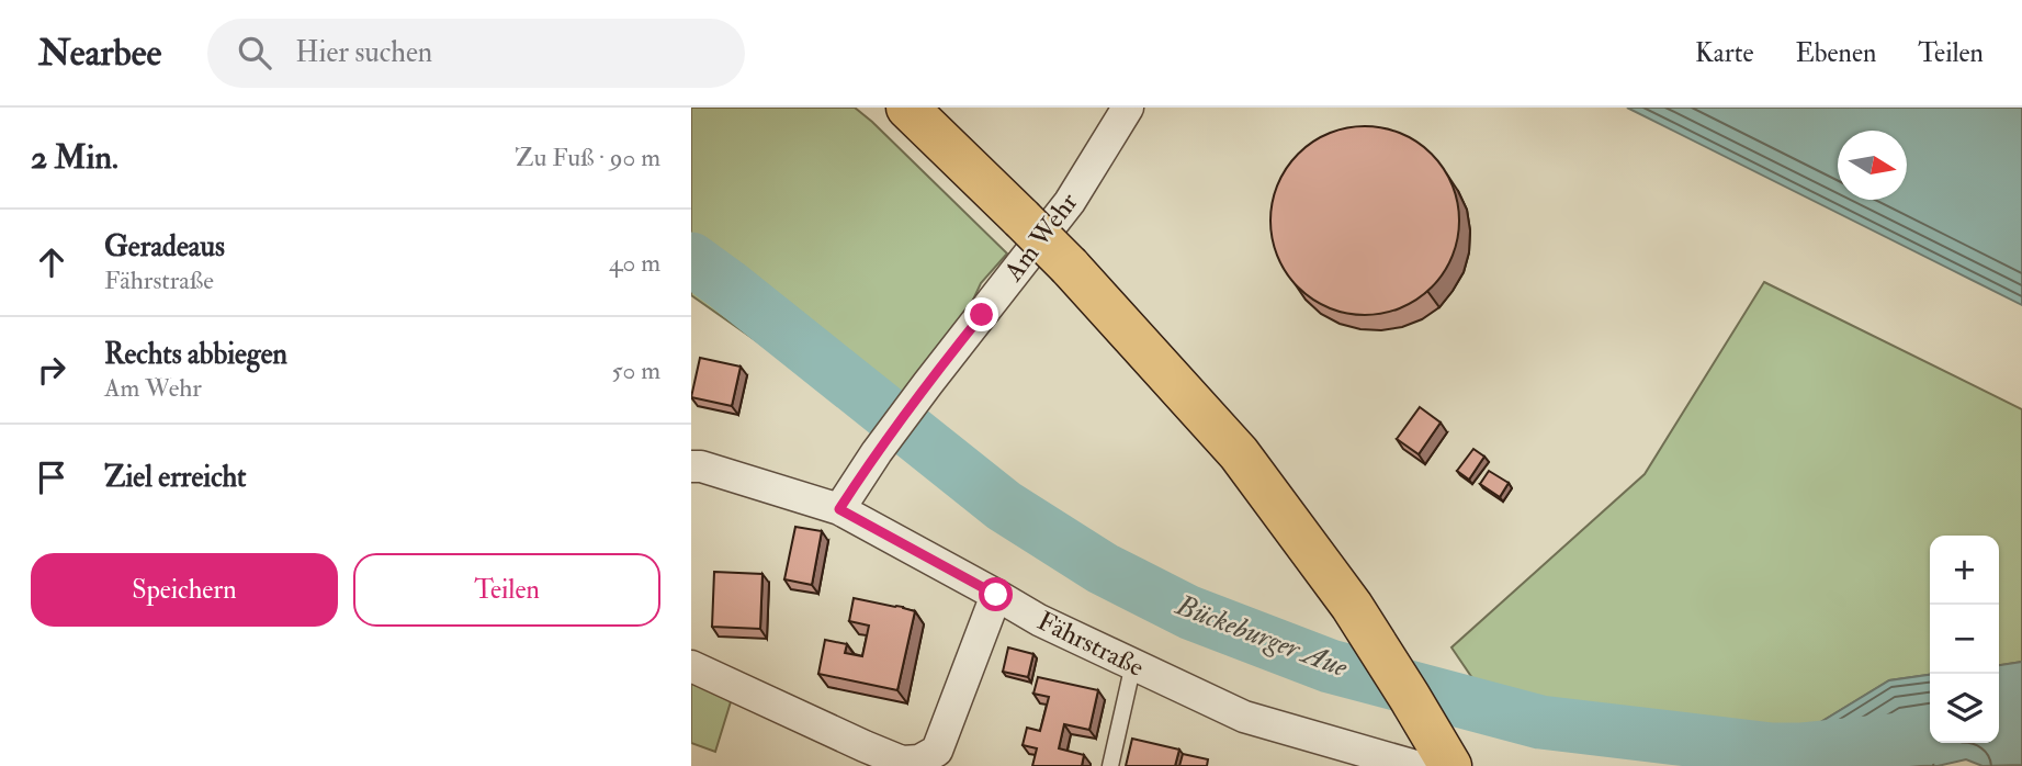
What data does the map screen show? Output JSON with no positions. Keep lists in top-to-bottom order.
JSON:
{
  "streets": {
    "street": ["Am Wehr", "Fährstraße"]
  },
  "crossings": [
    ["Am Wehr", "Fährstraße"]
  ],
  "water": ["Bückeburger Aue"],
  "north": "right",
  "page": {
    "header": "Nearbee",
    "search": "Hier suchen",
    "nav": ["Karte", "Ebenen", "Teilen"],
    "heading": ["2 Min.", "Zu Fuß · 90 m"],
    "list": [
      ["Geradeaus", "Fährstraße", "40 m"],
      ["Rechts abbiegen", "Am Wehr", "50 m"],
      "Ziel erreicht"
    ],
    "buttons": ["Speichern", "Teilen"],
    "map_buttons": ["+", "−"]
  }
}
